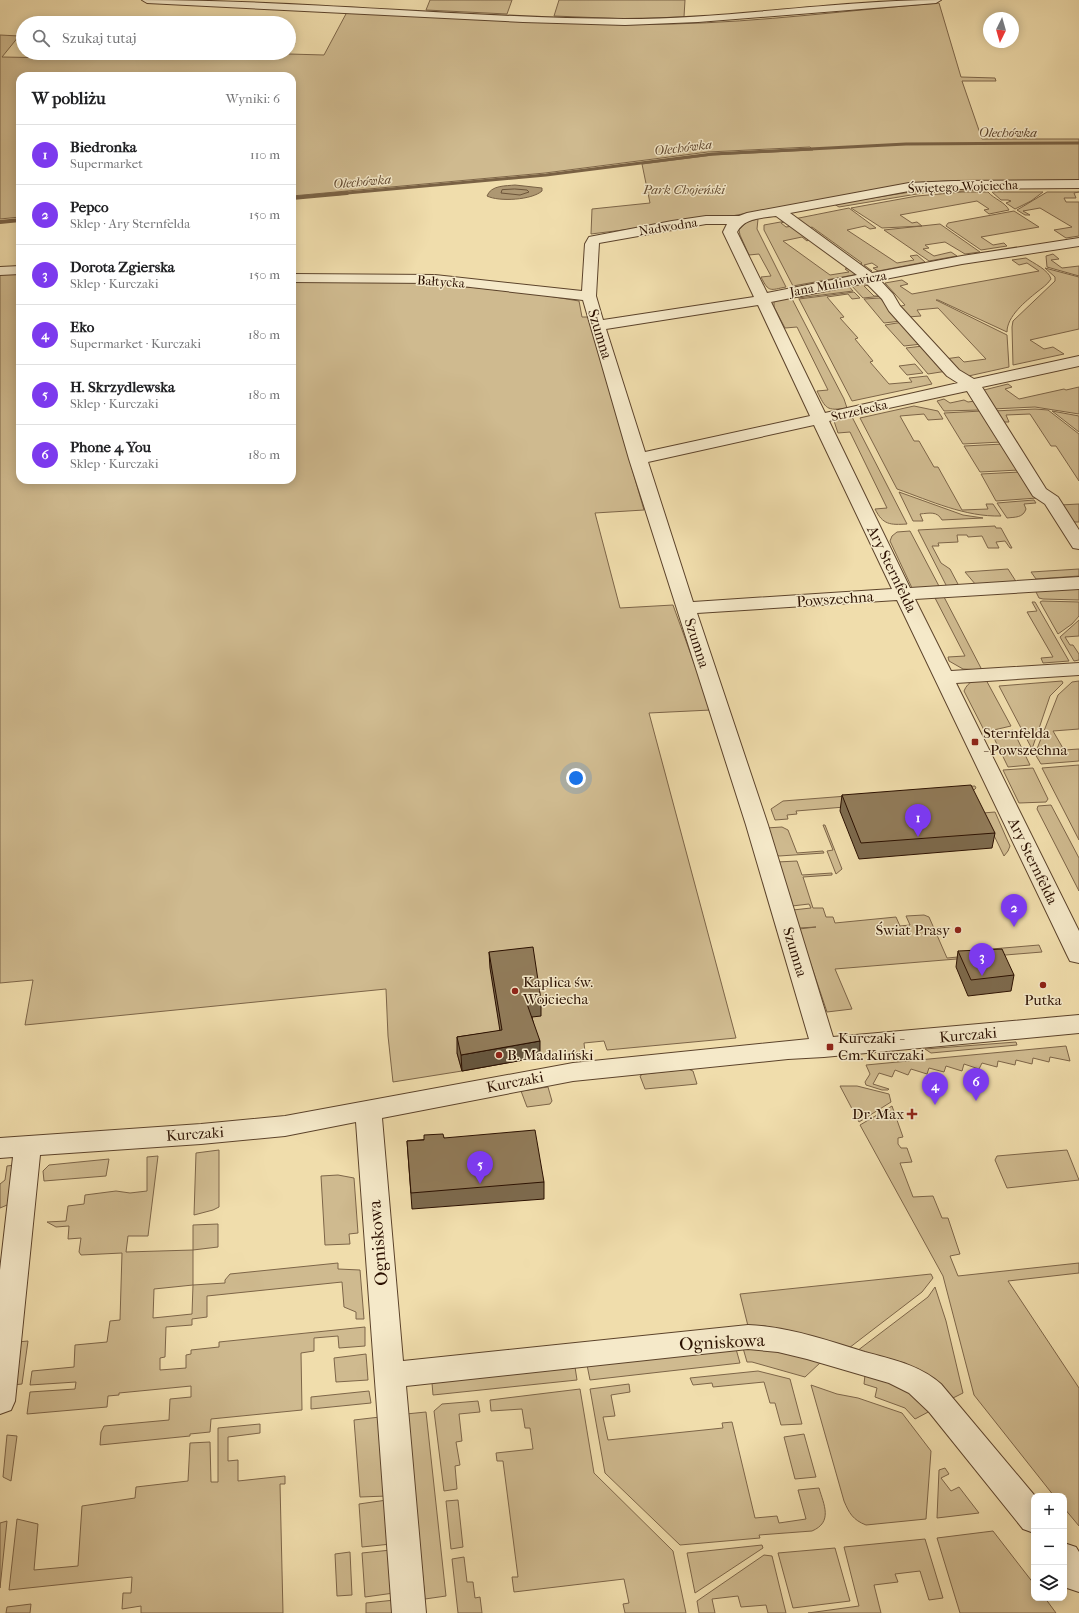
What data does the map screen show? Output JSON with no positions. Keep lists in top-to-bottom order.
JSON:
{
  "streets": {
    "street": [
      "Świętego Wojciecha",
      "Nadwodna",
      "Bałtycka",
      "Jana Mulinowicza",
      "Szumna",
      "Strzelecka",
      "Ary Sternfelda",
      "Powszechna",
      "Kurczaki",
      "Ogniskowa"
    ]
  },
  "crossings": [
    ["Nadwodna", "Szumna"],
    ["Nadwodna", "Ary Sternfelda"],
    ["Bałtycka", "Szumna"],
    ["Jana Mulinowicza", "Szumna"],
    ["Jana Mulinowicza", "Ary Sternfelda"],
    ["Szumna", "Strzelecka"],
    ["Szumna", "Powszechna"],
    ["Szumna", "Kurczaki"],
    ["Strzelecka", "Ary Sternfelda"],
    ["Ary Sternfelda", "Powszechna"],
    ["Kurczaki", "Ogniskowa"]
  ],
  "water": ["Olechówka"],
  "parks": ["Park Chojeński"],
  "places": {
    "transit": ["Sternfelda - Powszechna", "Kurczaki - Cm. Kurczaki"],
    "other": [
      "Świat Prasy",
      "Putka",
      "Kaplica św. Wojciecha",
      "B. Madaliński"
    ],
    "health": ["Dr. Max"]
  },
  "north": "bottom",
  "page": {
    "search": "Szukaj tutaj",
    "heading": ["W pobliżu", "Wyniki: 6"],
    "list": [
      {
        "mark": "1",
        "name": "Biedronka",
        "note": "Supermarket",
        "value": "110 m"
      },
      {
        "mark": "2",
        "name": "Pepco",
        "note": "Sklep · Ary Sternfelda",
        "value": "150 m"
      },
      {
        "mark": "3",
        "name": "Dorota Zgierska",
        "note": "Sklep · Kurczaki",
        "value": "150 m"
      },
      {
        "mark": "4",
        "name": "Eko",
        "note": "Supermarket · Kurczaki",
        "value": "180 m"
      },
      {
        "mark": "5",
        "name": "H. Skrzydlewska",
        "note": "Sklep · Kurczaki",
        "value": "180 m"
      },
      {
        "mark": "6",
        "name": "Phone 4 You",
        "note": "Sklep · Kurczaki",
        "value": "180 m"
      }
    ],
    "pins": [
      "1",
      "2",
      "3",
      "6",
      "4",
      "5"
    ],
    "map_buttons": ["+", "−"]
  }
}
